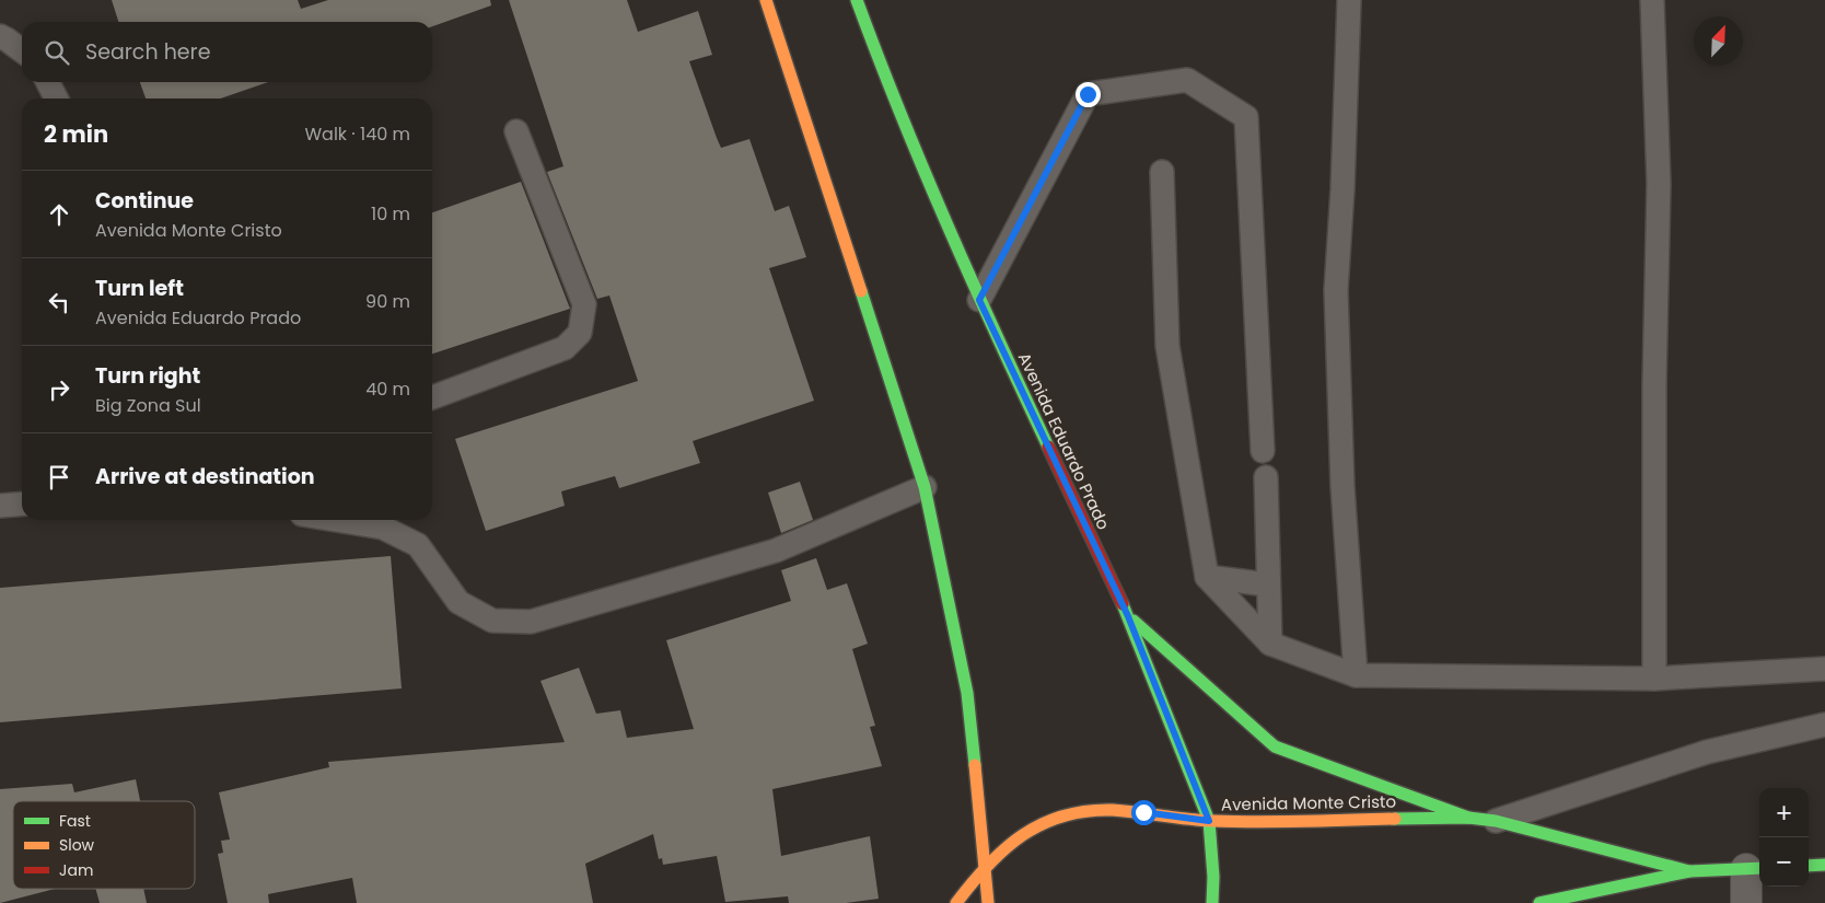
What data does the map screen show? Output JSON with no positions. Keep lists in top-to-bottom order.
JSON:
{
  "streets": {
    "main road": ["Avenida Eduardo Prado", "Avenida Monte Cristo"]
  },
  "crossings": [
    ["Avenida Eduardo Prado", "Avenida Monte Cristo"]
  ],
  "legend": ["Fast", "Slow", "Jam"],
  "north": "top right",
  "page": {
    "search": "Search here",
    "heading": ["2 min", "Walk · 140 m"],
    "list": [
      ["Continue", "Avenida Monte Cristo", "10 m"],
      ["Turn left", "Avenida Eduardo Prado", "90 m"],
      ["Turn right", "Big Zona Sul", "40 m"],
      "Arrive at destination"
    ],
    "map_buttons": ["+", "−"]
  }
}
